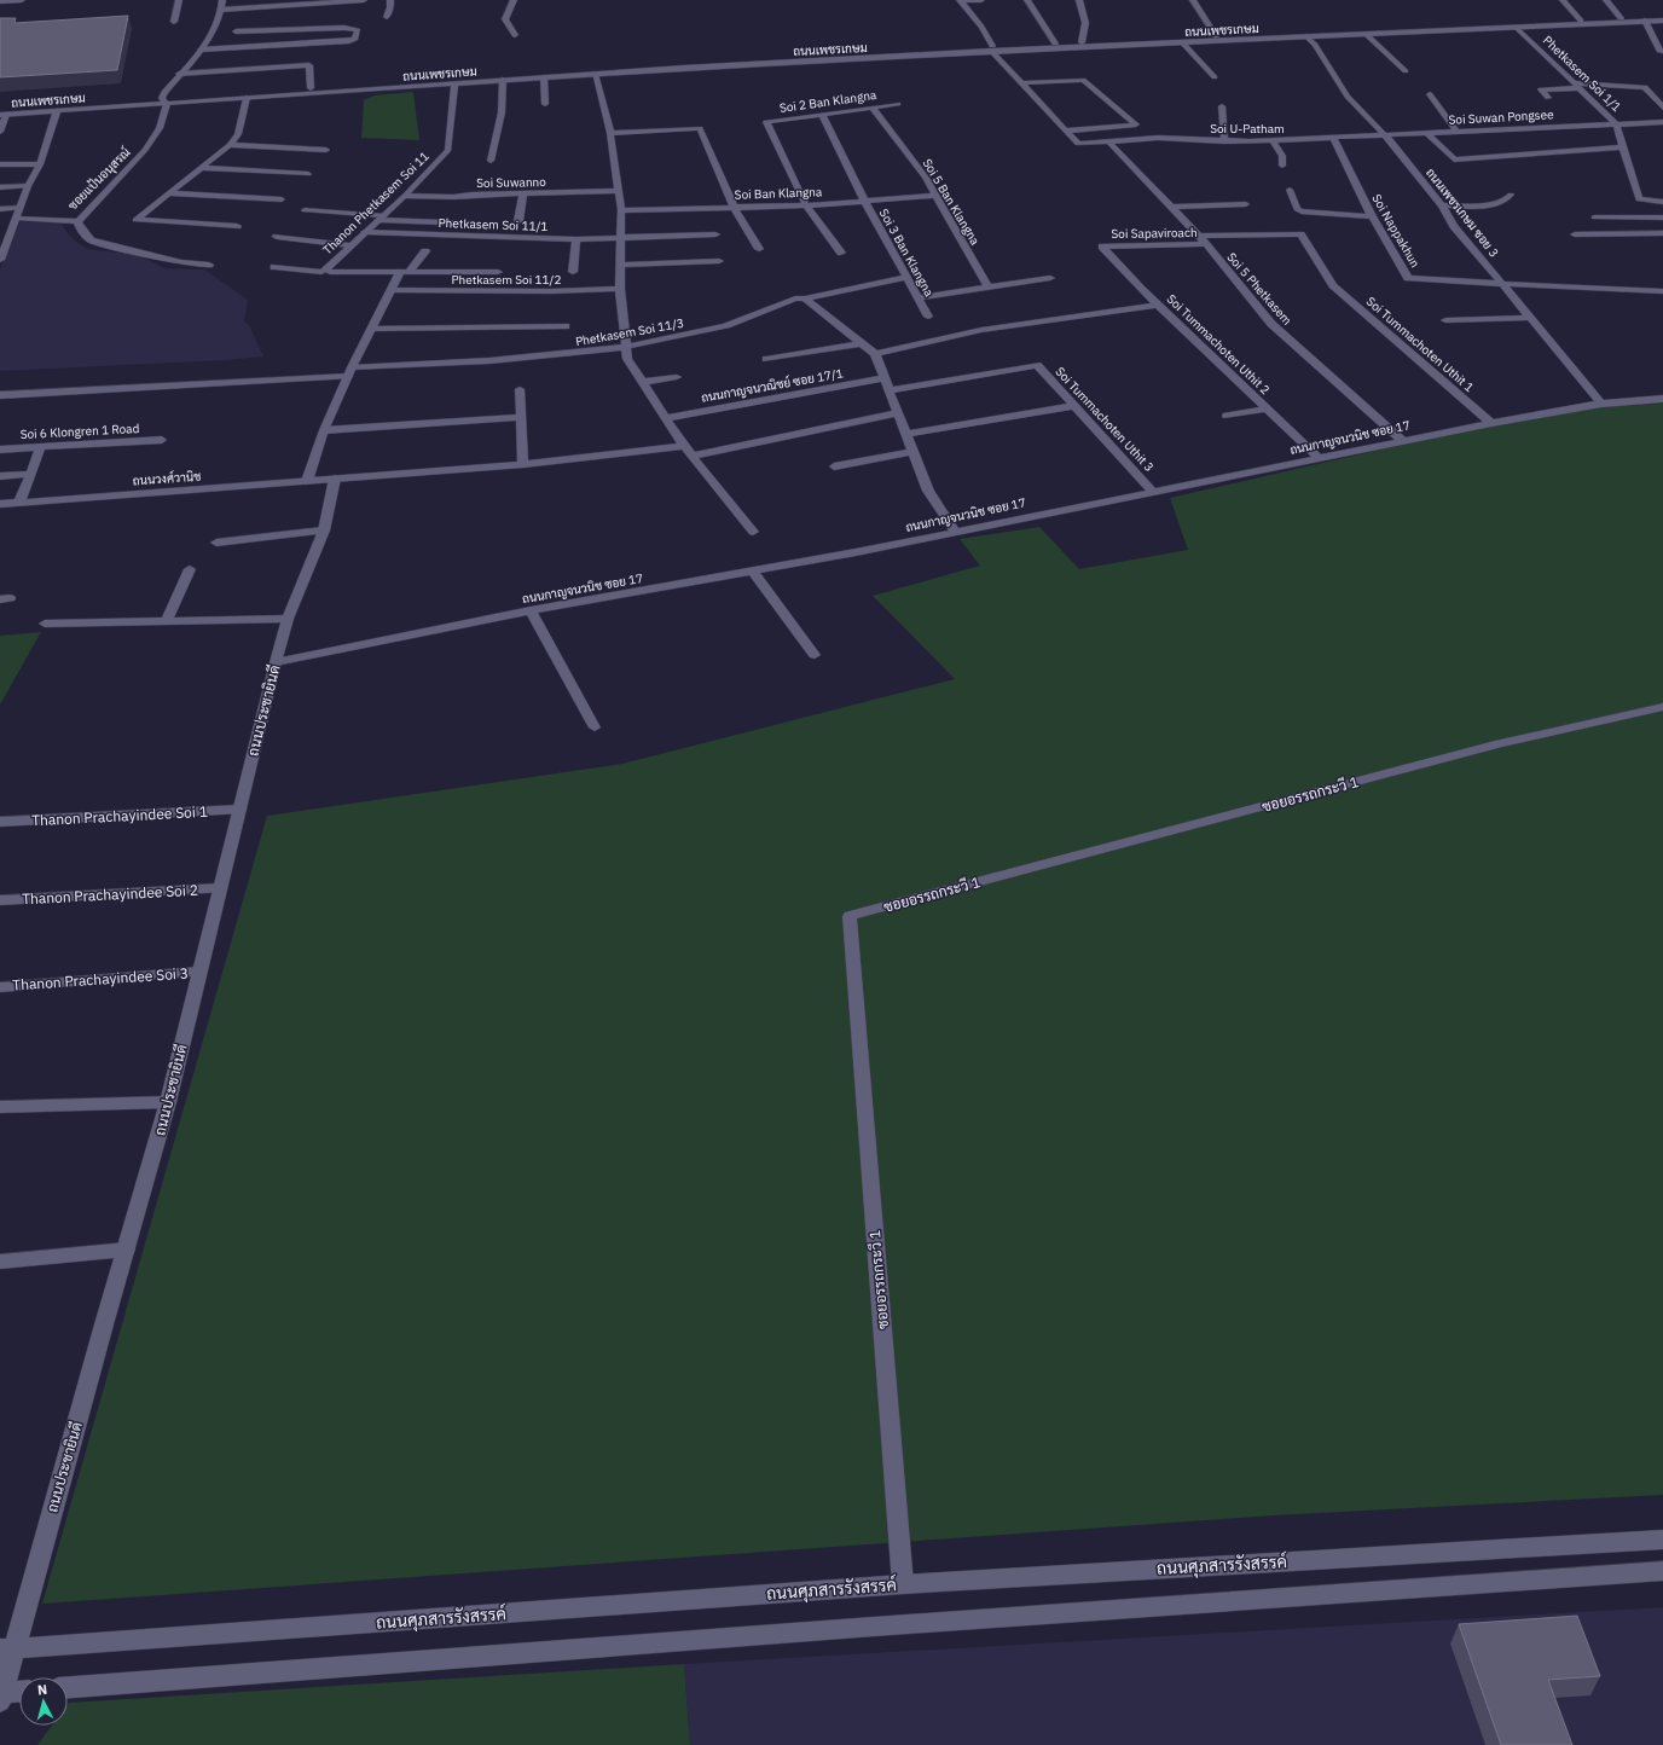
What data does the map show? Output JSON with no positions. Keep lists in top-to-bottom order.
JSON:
{
  "streets": {
    "street": [
      "ถนนเพชรเกษม",
      "Phetkasem Soi 1/1",
      "Soi 2 Ban Klangna",
      "Soi Suwan Pongsee",
      "Soi U-Patham",
      "ซอยแป้นอนุสรณ์",
      "Soi Suwanno",
      "Soi Ban Klangna",
      "Soi 5 Ban Klangna",
      "Thanon Phetkasem Soi 11",
      "ถนนเพชรเกษม ซอย 3",
      "Phetkasem Soi 11/1",
      "Soi Nappakhun",
      "Soi Sapaviroach",
      "Soi 3 Ban Klangna",
      "Phetkasem Soi 11/2",
      "Soi 5 Phetkasem",
      "Phetkasem Soi 11/3",
      "Soi Tummachoten Uthit 2",
      "Soi Tummachoten Uthit 1",
      "ถนนกาญจนวณิชย์ ซอย 17/1",
      "Soi Tummachoten Uthit 3",
      "Soi 6 Klongren 1 Road",
      "ถนนกาญจนวนิช ซอย 17",
      "ถนนวงศ์วานิช",
      "ถนนประชายินดี",
      "ซอยอรรถกระวี 1",
      "Thanon Prachayindee Soi 1",
      "Thanon Prachayindee Soi 2",
      "Thanon Prachayindee Soi 3",
      "ถนนศุภสารรังสรรค์"
    ]
  },
  "crossings": [
    ["ถนนเพชรเกษม", "Phetkasem Soi 1/1"],
    ["ถนนเพชรเกษม", "ซอยแป้นอนุสรณ์"],
    ["ถนนเพชรเกษม", "Thanon Phetkasem Soi 11"],
    ["ถนนเพชรเกษม", "ถนนเพชรเกษม ซอย 3"],
    ["Phetkasem Soi 1/1", "Soi Suwan Pongsee"],
    ["Soi 2 Ban Klangna", "Soi Ban Klangna"],
    ["Soi 2 Ban Klangna", "Soi 5 Ban Klangna"],
    ["Soi 2 Ban Klangna", "Soi 3 Ban Klangna"],
    ["Soi Suwan Pongsee", "Soi U-Patham"],
    ["Soi Suwan Pongsee", "ถนนเพชรเกษม ซอย 3"],
    ["Soi U-Patham", "ถนนเพชรเกษม ซอย 3"],
    ["Soi U-Patham", "Soi Nappakhun"],
    ["Soi U-Patham", "Soi 5 Phetkasem"],
    ["Soi Suwanno", "Thanon Phetkasem Soi 11"],
    ["Soi Ban Klangna", "Soi 5 Ban Klangna"],
    ["Soi Ban Klangna", "Soi 3 Ban Klangna"],
    ["Thanon Phetkasem Soi 11", "Phetkasem Soi 11/1"],
    ["ถนนเพชรเกษม ซอย 3", "Soi Nappakhun"],
    ["ถนนเพชรเกษม ซอย 3", "ถนนกาญจนวนิช ซอย 17"],
    ["Soi Sapaviroach", "Soi 5 Phetkasem"],
    ["Soi Sapaviroach", "Soi Tummachoten Uthit 2"],
    ["Soi 3 Ban Klangna", "Phetkasem Soi 11/3"],
    ["Soi 5 Phetkasem", "Soi Tummachoten Uthit 1"],
    ["Soi 5 Phetkasem", "ถนนกาญจนวนิช ซอย 17"],
    ["Soi Tummachoten Uthit 2", "ถนนกาญจนวนิช ซอย 17"],
    ["Soi Tummachoten Uthit 1", "ถนนกาญจนวนิช ซอย 17"],
    ["Soi Tummachoten Uthit 3", "ถนนกาญจนวนิช ซอย 17"],
    ["ถนนกาญจนวนิช ซอย 17", "ถนนประชายินดี"],
    ["ถนนวงศ์วานิช", "ถนนประชายินดี"],
    ["ถนนประชายินดี", "Thanon Prachayindee Soi 1"],
    ["ถนนประชายินดี", "Thanon Prachayindee Soi 2"],
    ["ถนนประชายินดี", "Thanon Prachayindee Soi 3"],
    ["ถนนประชายินดี", "ถนนศุภสารรังสรรค์"],
    ["ซอยอรรถกระวี 1", "ถนนศุภสารรังสรรค์"]
  ],
  "north": "top"
}
